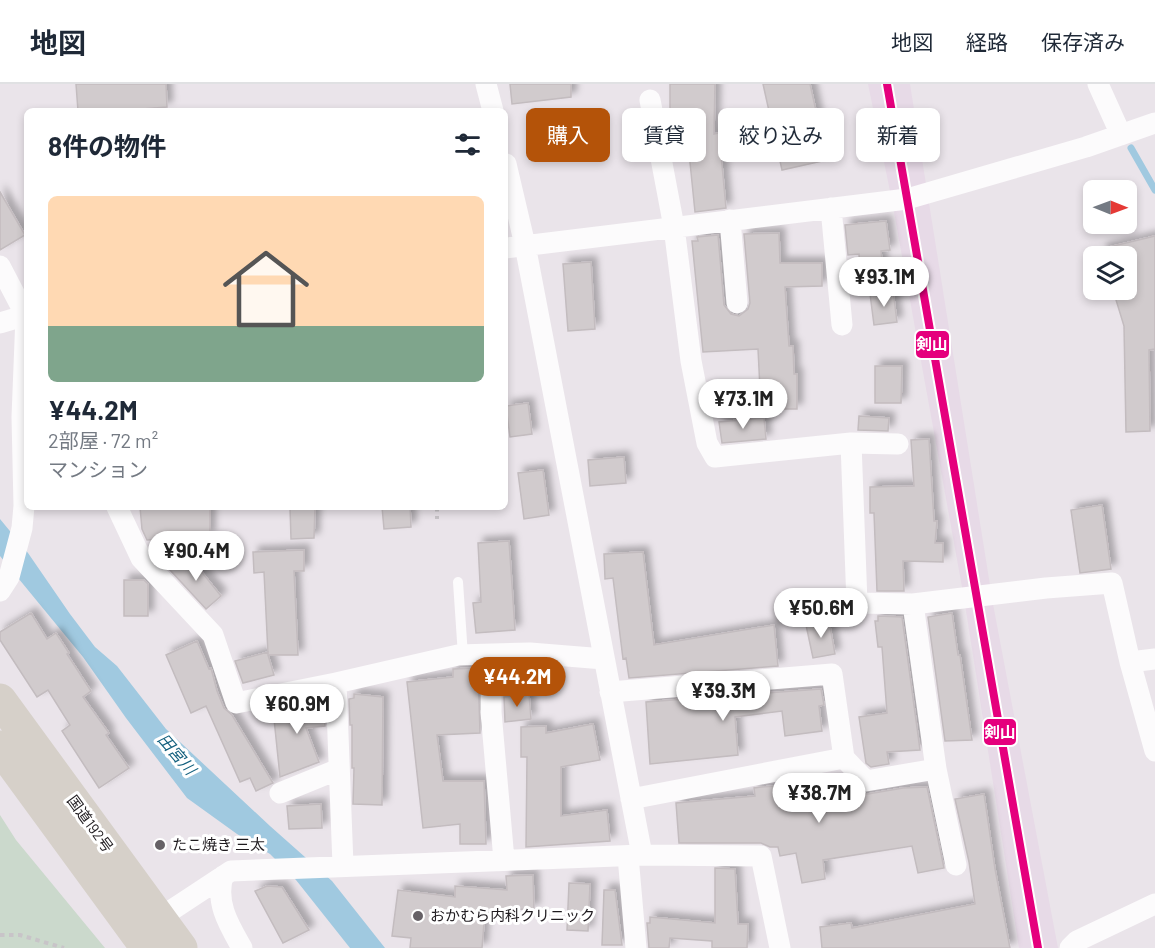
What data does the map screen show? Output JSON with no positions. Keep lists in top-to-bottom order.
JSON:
{
  "streets": {
    "highway": ["国道192号"]
  },
  "water": ["田宮川"],
  "places": ["たこ焼き 三太", "おかむら内科クリニック"],
  "lines": ["transit line 剣山"],
  "north": "right",
  "page": {
    "header": "地図",
    "nav": ["地図", "経路", "保存済み"],
    "chip": [
      "購入",
      "賃貸",
      "絞り込み",
      "新着"
    ],
    "heading": "8件の物件",
    "list": [
      {
        "name": "¥44.2M",
        "note": "2部屋 · 72 m² · マンション"
      }
    ],
    "price": [
      "¥93.1M",
      "¥73.1M",
      "¥90.4M",
      "¥50.6M",
      "¥44.2M",
      "¥39.3M",
      "¥60.9M",
      "¥38.7M"
    ]
  }
}
